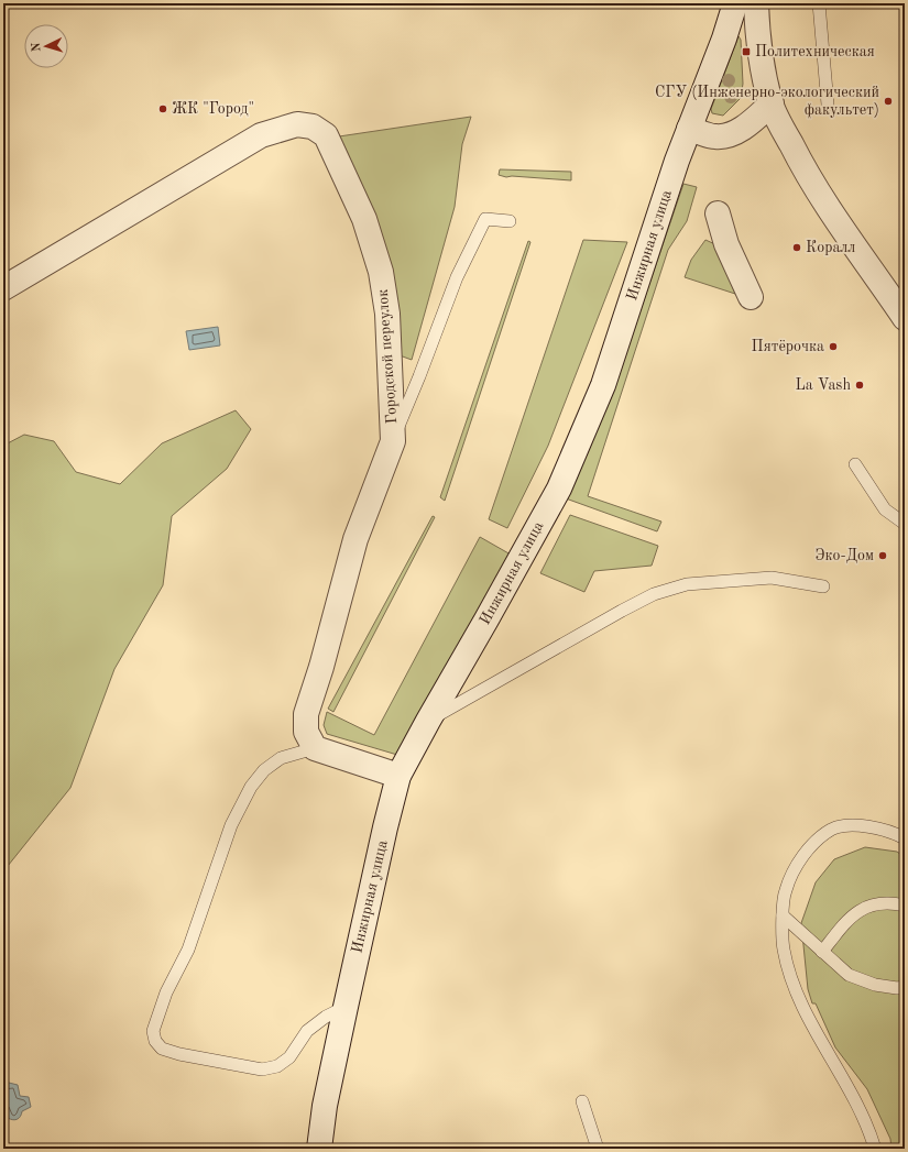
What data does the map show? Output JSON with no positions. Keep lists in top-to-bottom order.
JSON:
{
  "streets": {
    "street": ["Инжирная улица", "Городской переулок"]
  },
  "places": {
    "transit": ["Политехническая"],
    "other": [
      "СГУ (Инженерно-экологический факультет)",
      "ЖК \"Город\"",
      "Коралл",
      "Пятёрочка",
      "La Vash",
      "Эко-Дом"
    ]
  },
  "north": "left"
}
